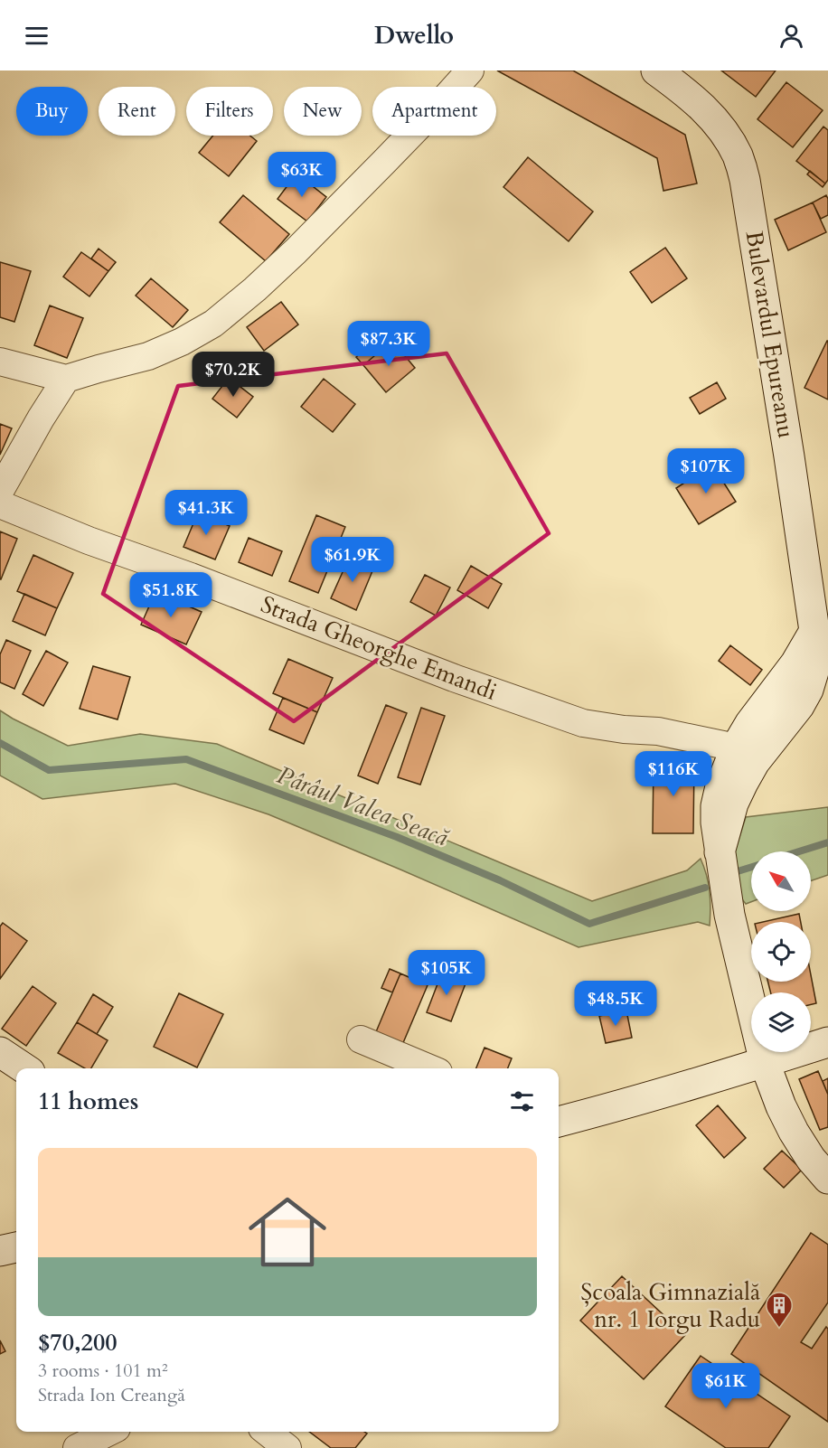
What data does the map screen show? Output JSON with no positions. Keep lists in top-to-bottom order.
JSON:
{
  "streets": {
    "main road": ["Bulevardul Epureanu"],
    "street": ["Strada Gheorghe Emandi"]
  },
  "water": ["Pârâul Valea Seacă"],
  "places": {
    "building": ["Școala Gimnazială nr. 1 Iorgu Radu"]
  },
  "north": "top left",
  "page": {
    "header": "Dwello",
    "chip": [
      "Buy",
      "Rent",
      "Filters",
      "New",
      "Apartment"
    ],
    "price": [
      "$63K",
      "$87.3K",
      "$70.2K",
      "$107K",
      "$41.3K",
      "$61.9K",
      "$51.8K",
      "$116K",
      "$105K",
      "$48.5K",
      "$61K"
    ],
    "heading": "11 homes",
    "list": [
      {
        "name": "$70,200",
        "note": "3 rooms · 101 m² · Strada Ion Creangă"
      }
    ]
  }
}
